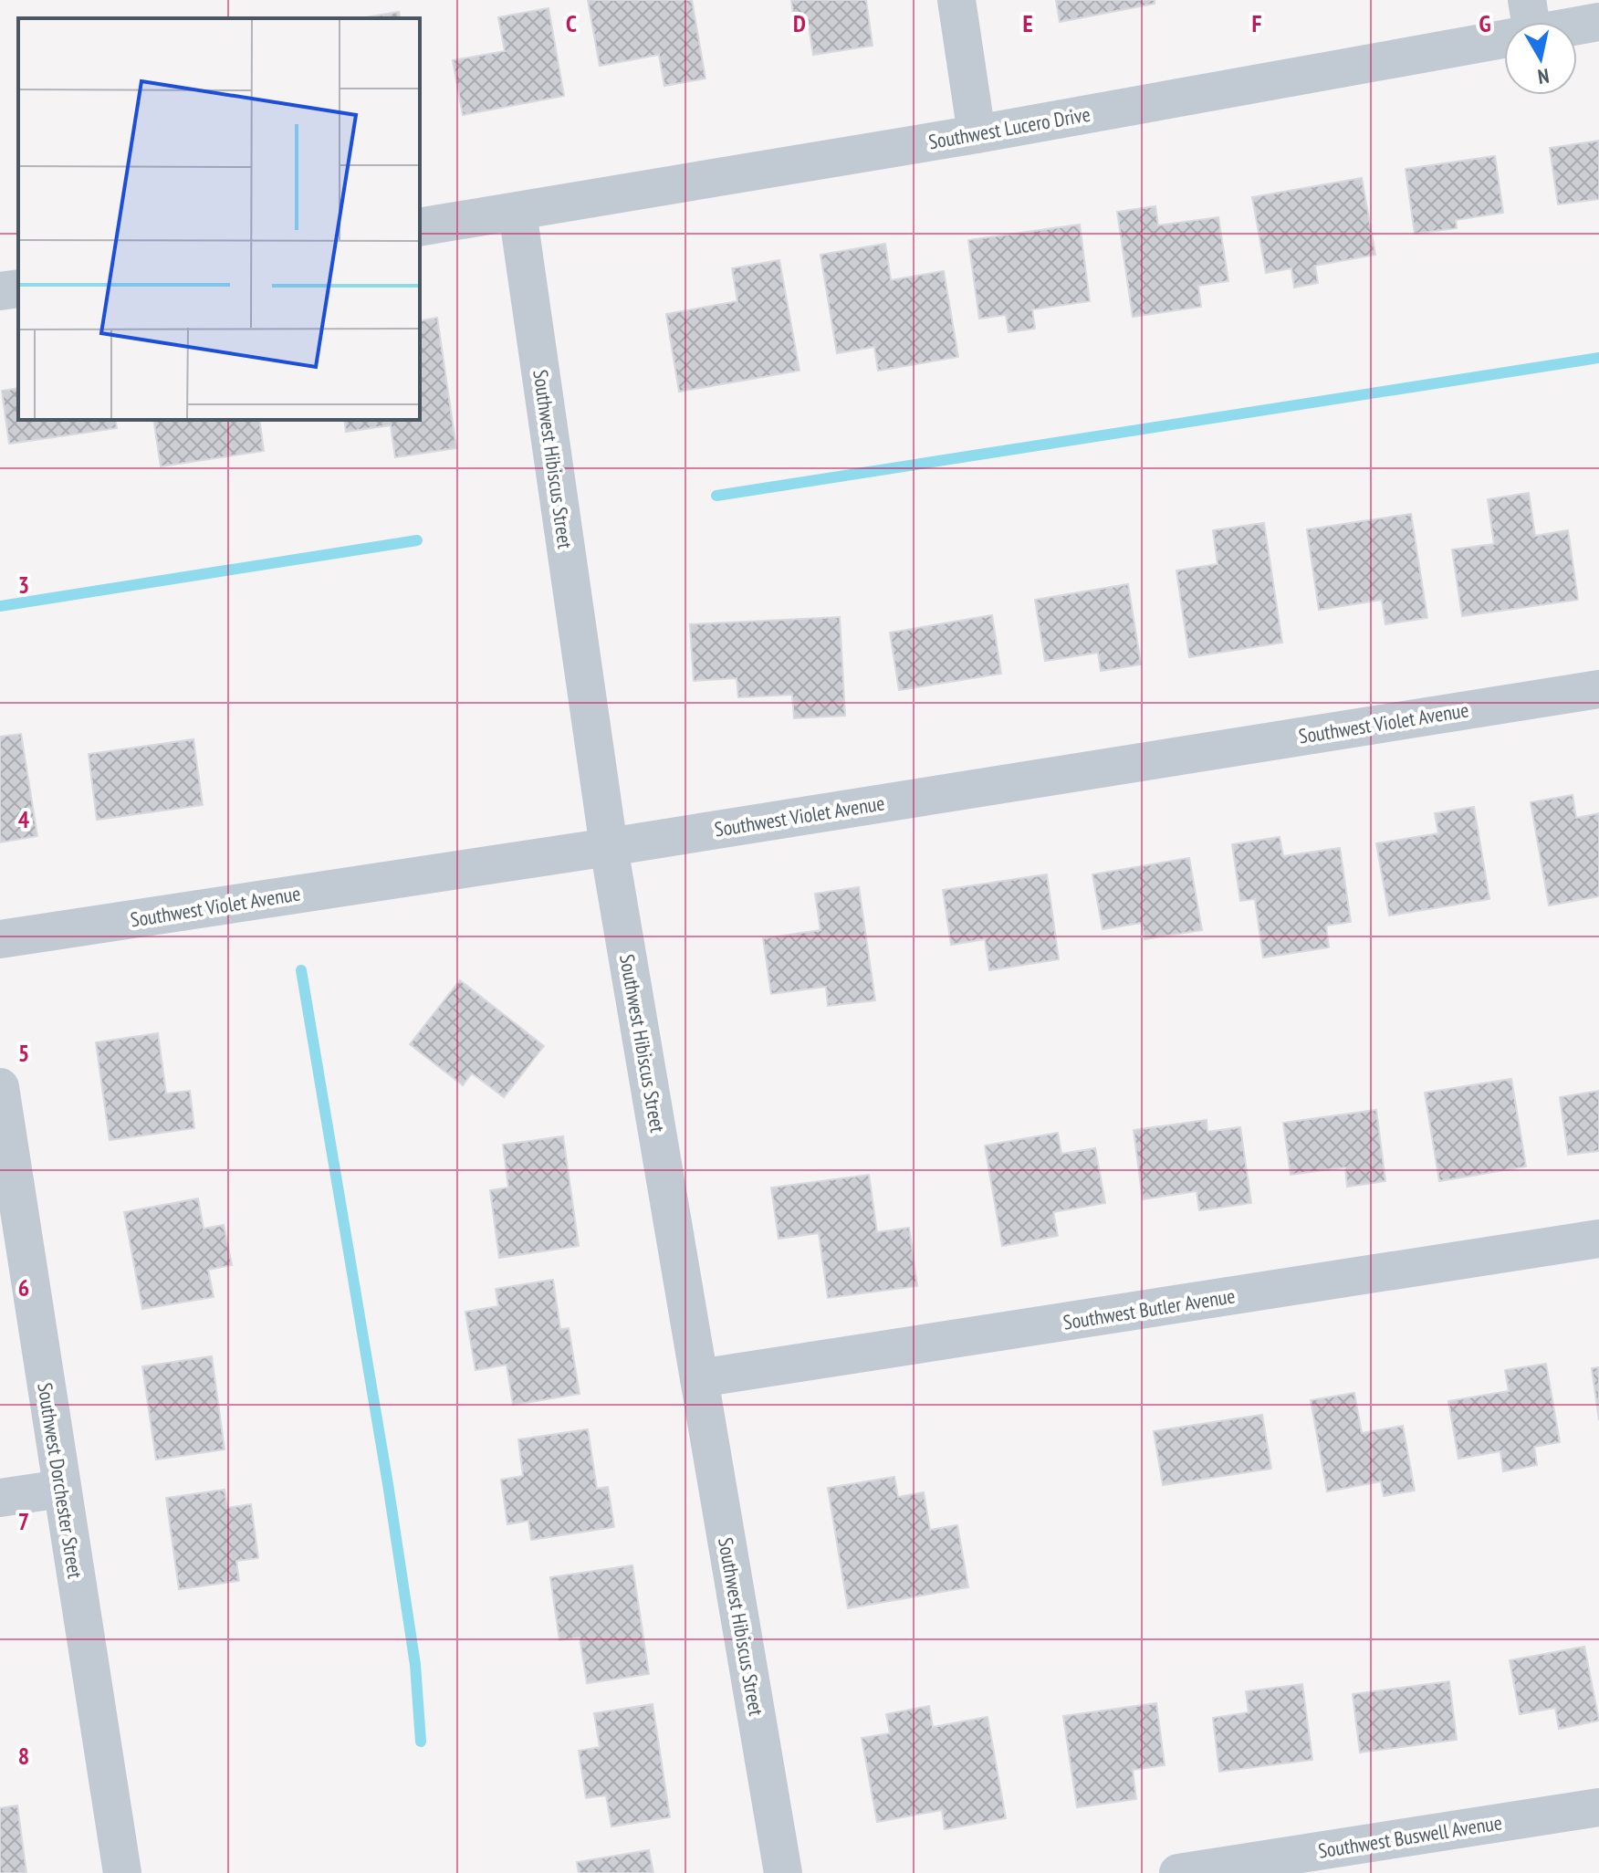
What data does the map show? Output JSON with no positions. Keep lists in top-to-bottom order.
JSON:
{
  "streets": {
    "street": [
      "Southwest Lucero Drive",
      "Southwest Hibiscus Street",
      "Southwest Violet Avenue",
      "Southwest Butler Avenue",
      "Southwest Dorchester Street",
      "Southwest Buswell Avenue"
    ]
  },
  "crossings": [
    ["Southwest Lucero Drive", "Southwest Hibiscus Street"],
    ["Southwest Hibiscus Street", "Southwest Violet Avenue"],
    ["Southwest Hibiscus Street", "Southwest Butler Avenue"]
  ],
  "north": "bottom",
  "grid": {
    "columns": [
      "C",
      "D",
      "E",
      "F",
      "G"
    ],
    "rows": [
      "3",
      "4",
      "5",
      "6",
      "7",
      "8"
    ]
  }
}
